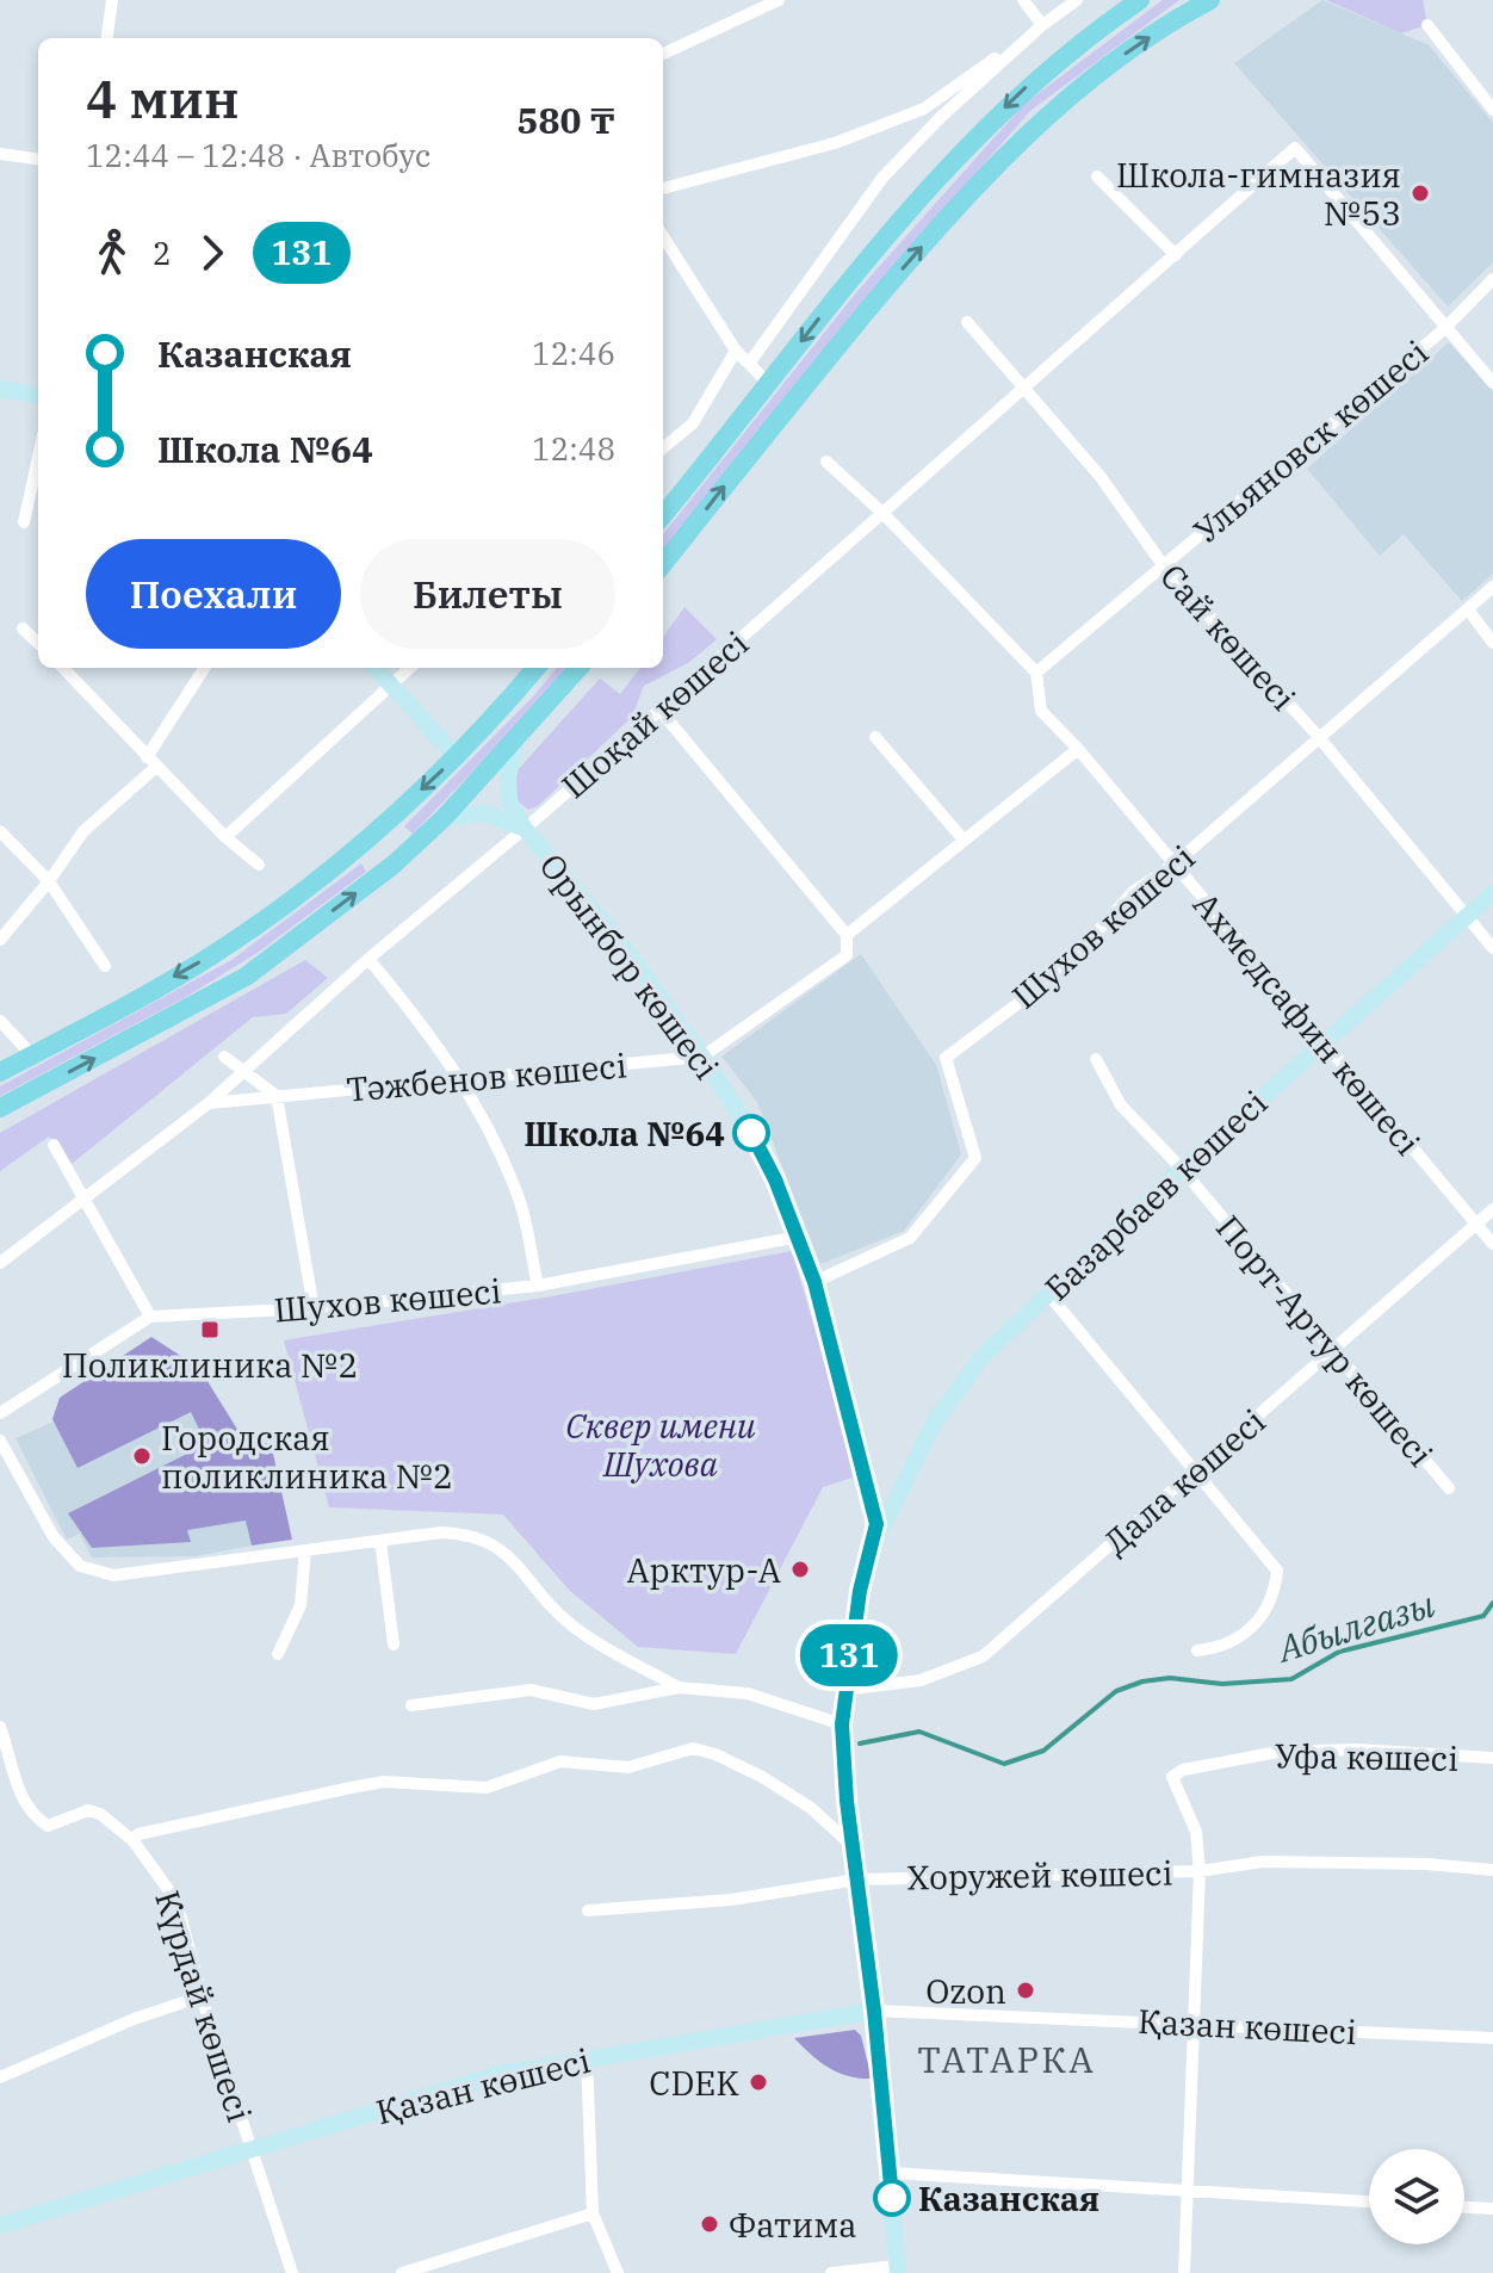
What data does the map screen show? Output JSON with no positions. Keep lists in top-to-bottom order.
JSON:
{
  "streets": {
    "street": [
      "Ульяновск көшесі",
      "Сай көшесі",
      "Шоқай көшесі",
      "Шухов көшесі",
      "Орынбор көшесі",
      "Ахмедсафин көшесі",
      "Тәжбенов көшесі",
      "Базарбаев көшесі",
      "Порт-Артур көшесі",
      "Дала көшесі",
      "Уфа көшесі",
      "Хоружей көшесі",
      "Күрдай көшесі",
      "Қазан көшесі"
    ]
  },
  "crossings": [
    ["Ульяновск көшесі", "Сай көшесі"],
    ["Ульяновск көшесі", "Шоқай көшесі"],
    ["Ульяновск көшесі", "Ахмедсафин көшесі"],
    ["Сай көшесі", "Шоқай көшесі"],
    ["Сай көшесі", "Шухов көшесі"],
    ["Сай көшесі", "Базарбаев көшесі"],
    ["Шоқай көшесі", "Орынбор көшесі"],
    ["Шоқай көшесі", "Ахмедсафин көшесі"],
    ["Шоқай көшесі", "Тәжбенов көшесі"],
    ["Шухов көшесі", "Орынбор көшесі"],
    ["Шухов көшесі", "Ахмедсафин көшесі"],
    ["Орынбор көшесі", "Тәжбенов көшесі"],
    ["Орынбор көшесі", "Базарбаев көшесі"],
    ["Орынбор көшесі", "Дала көшесі"],
    ["Орынбор көшесі", "Хоружей көшесі"],
    ["Орынбор көшесі", "Қазан көшесі"],
    ["Ахмедсафин көшесі", "Базарбаев көшесі"],
    ["Ахмедсафин көшесі", "Дала көшесі"],
    ["Базарбаев көшесі", "Порт-Артур көшесі"],
    ["Порт-Артур көшесі", "Дала көшесі"],
    ["Уфа көшесі", "Хоружей көшесі"],
    ["Уфа көшесі", "Қазан көшесі"],
    ["Күрдай көшесі", "Қазан көшесі"]
  ],
  "districts": ["ТАТАРКА"],
  "water": ["Абылгазы"],
  "parks": ["Сквер имени Шухова"],
  "places": {
    "other": [
      "Школа-гимназия №53",
      "Школа №64",
      "Городская поликлиника №2",
      "Арктур-А",
      "Ozon",
      "CDEK",
      "Казанская",
      "Фатима"
    ],
    "transit": ["Поликлиника №2"]
  },
  "lines": ["bus line 131"],
  "page": {
    "on_map": "131",
    "heading": ["4 мин", "12:44 – 12:48 · Автобус", "580 ₸"],
    "legs": ["2", "131"],
    "list": [
      {
        "name": "Казанская",
        "value": "12:46"
      },
      {
        "name": "Школа №64",
        "value": "12:48"
      }
    ],
    "buttons": ["Поехали", "Билеты"]
  }
}
